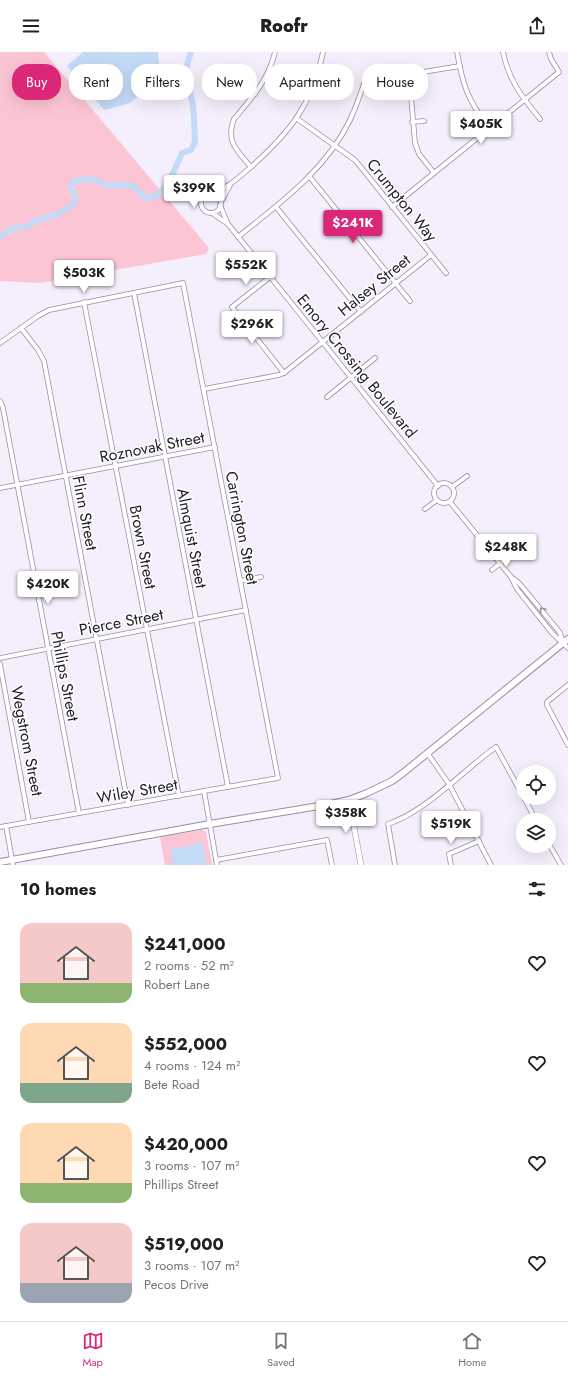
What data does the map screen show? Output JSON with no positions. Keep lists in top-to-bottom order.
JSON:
{
  "streets": {
    "street": [
      "Crumpton Way",
      "Halsey Street",
      "Emory Crossing Boulevard",
      "Roznovak Street",
      "Flinn Street",
      "Carrington Street",
      "Almquist Street",
      "Brown Street",
      "Pierce Street",
      "Phillips Street",
      "Wegstrom Street",
      "Wiley Street"
    ]
  },
  "crossings": [
    ["Crumpton Way", "Halsey Street"],
    ["Halsey Street", "Emory Crossing Boulevard"],
    ["Halsey Street", "Carrington Street"],
    ["Roznovak Street", "Flinn Street"],
    ["Roznovak Street", "Carrington Street"],
    ["Roznovak Street", "Almquist Street"],
    ["Roznovak Street", "Brown Street"],
    ["Roznovak Street", "Phillips Street"],
    ["Flinn Street", "Pierce Street"],
    ["Flinn Street", "Wiley Street"],
    ["Carrington Street", "Almquist Street"],
    ["Carrington Street", "Pierce Street"],
    ["Carrington Street", "Wiley Street"],
    ["Almquist Street", "Pierce Street"],
    ["Almquist Street", "Wiley Street"],
    ["Brown Street", "Pierce Street"],
    ["Brown Street", "Wiley Street"],
    ["Pierce Street", "Phillips Street"],
    ["Phillips Street", "Wiley Street"],
    ["Wegstrom Street", "Wiley Street"]
  ],
  "page": {
    "header": "Roofr",
    "chip": [
      "Buy",
      "Rent",
      "Filters",
      "New",
      "Apartment",
      "House"
    ],
    "price": [
      "$405K",
      "$399K",
      "$241K",
      "$552K",
      "$503K",
      "$296K",
      "$248K",
      "$420K",
      "$358K",
      "$519K"
    ],
    "heading": "10 homes",
    "list": [
      {
        "name": "$241,000",
        "note": "2 rooms · 52 m² · Robert Lane"
      },
      {
        "name": "$552,000",
        "note": "4 rooms · 124 m² · Bete Road"
      },
      {
        "name": "$420,000",
        "note": "3 rooms · 107 m² · Phillips Street"
      },
      {
        "name": "$519,000",
        "note": "3 rooms · 107 m² · Pecos Drive"
      }
    ],
    "tabs": ["Map", "Saved", "Home"]
  }
}
